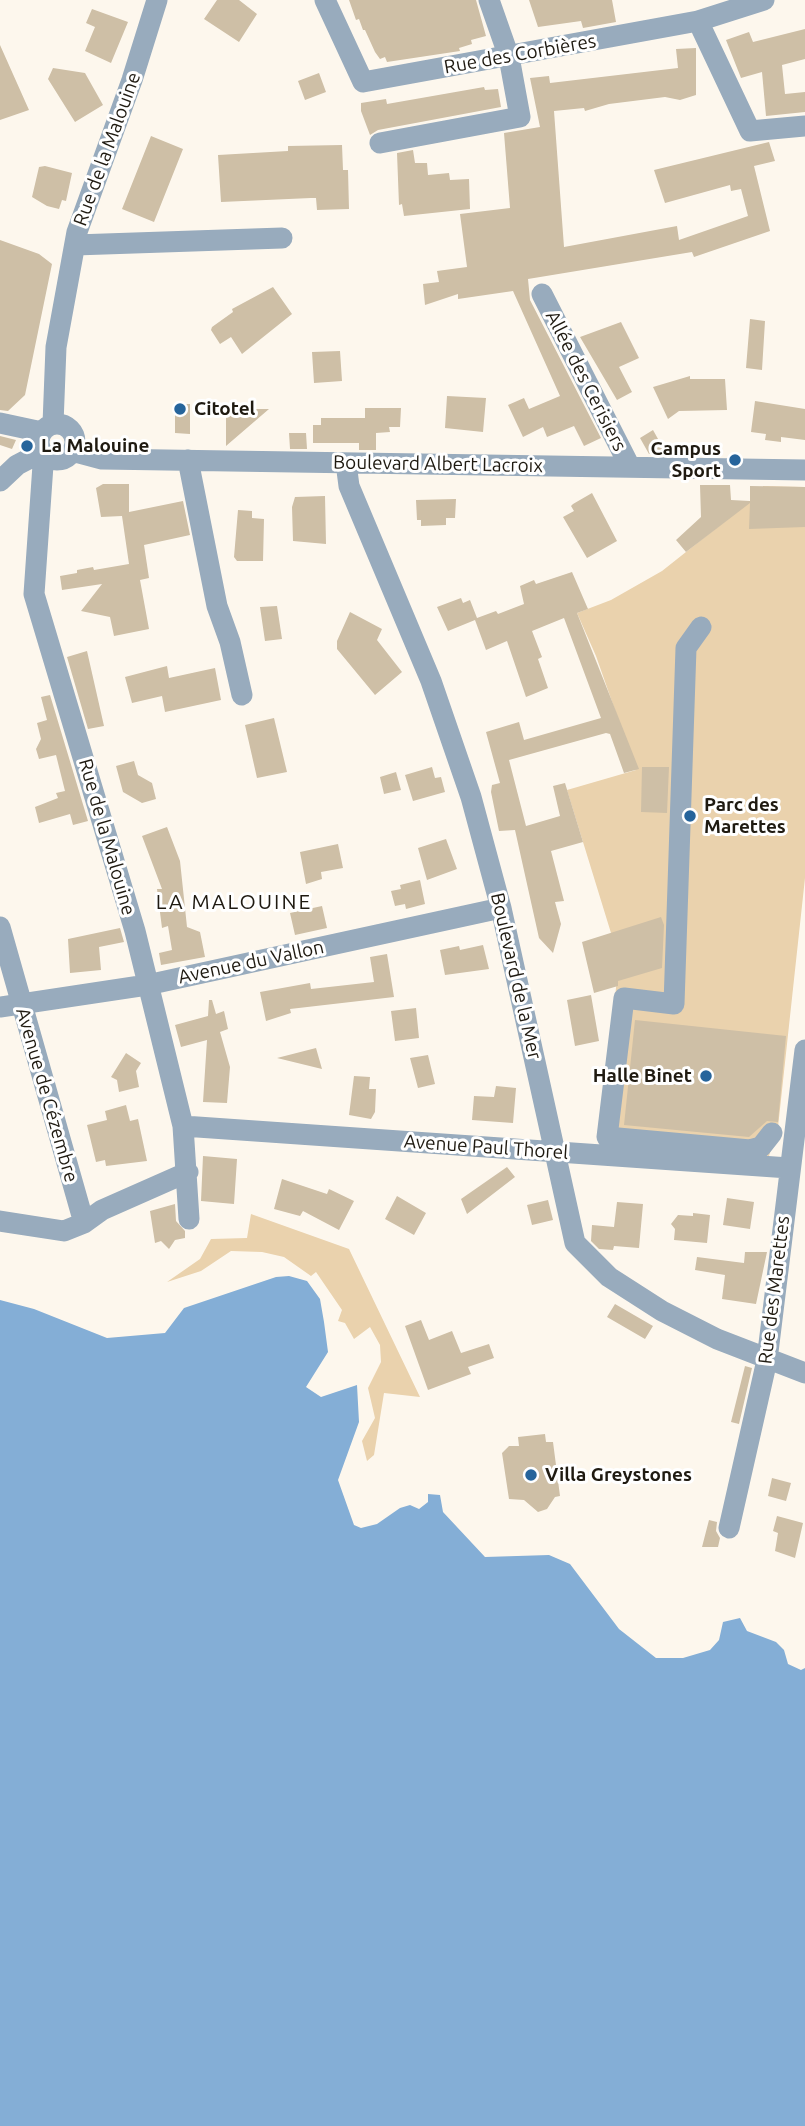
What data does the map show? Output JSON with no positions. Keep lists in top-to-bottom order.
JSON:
{
  "streets": {
    "street": [
      "Rue des Corbières",
      "Rue de la Malouine",
      "Allée des Cerisiers",
      "Boulevard Albert Lacroix",
      "Avenue du Vallon",
      "Boulevard de la Mer",
      "Avenue de Cézembre",
      "Avenue Paul Thorel",
      "Rue des Marettes"
    ]
  },
  "crossings": [
    ["Rue de la Malouine", "Avenue du Vallon"],
    ["Rue de la Malouine", "Avenue Paul Thorel"],
    ["Allée des Cerisiers", "Boulevard Albert Lacroix"],
    ["Boulevard Albert Lacroix", "Boulevard de la Mer"],
    ["Avenue du Vallon", "Boulevard de la Mer"],
    ["Avenue du Vallon", "Avenue de Cézembre"],
    ["Boulevard de la Mer", "Avenue Paul Thorel"],
    ["Boulevard de la Mer", "Rue des Marettes"],
    ["Avenue Paul Thorel", "Rue des Marettes"]
  ],
  "districts": ["LA MALOUINE"],
  "places": [
    "Citotel",
    "La Malouine",
    "Campus Sport",
    "Parc des Marettes",
    "Halle Binet",
    "Villa Greystones"
  ]
}
